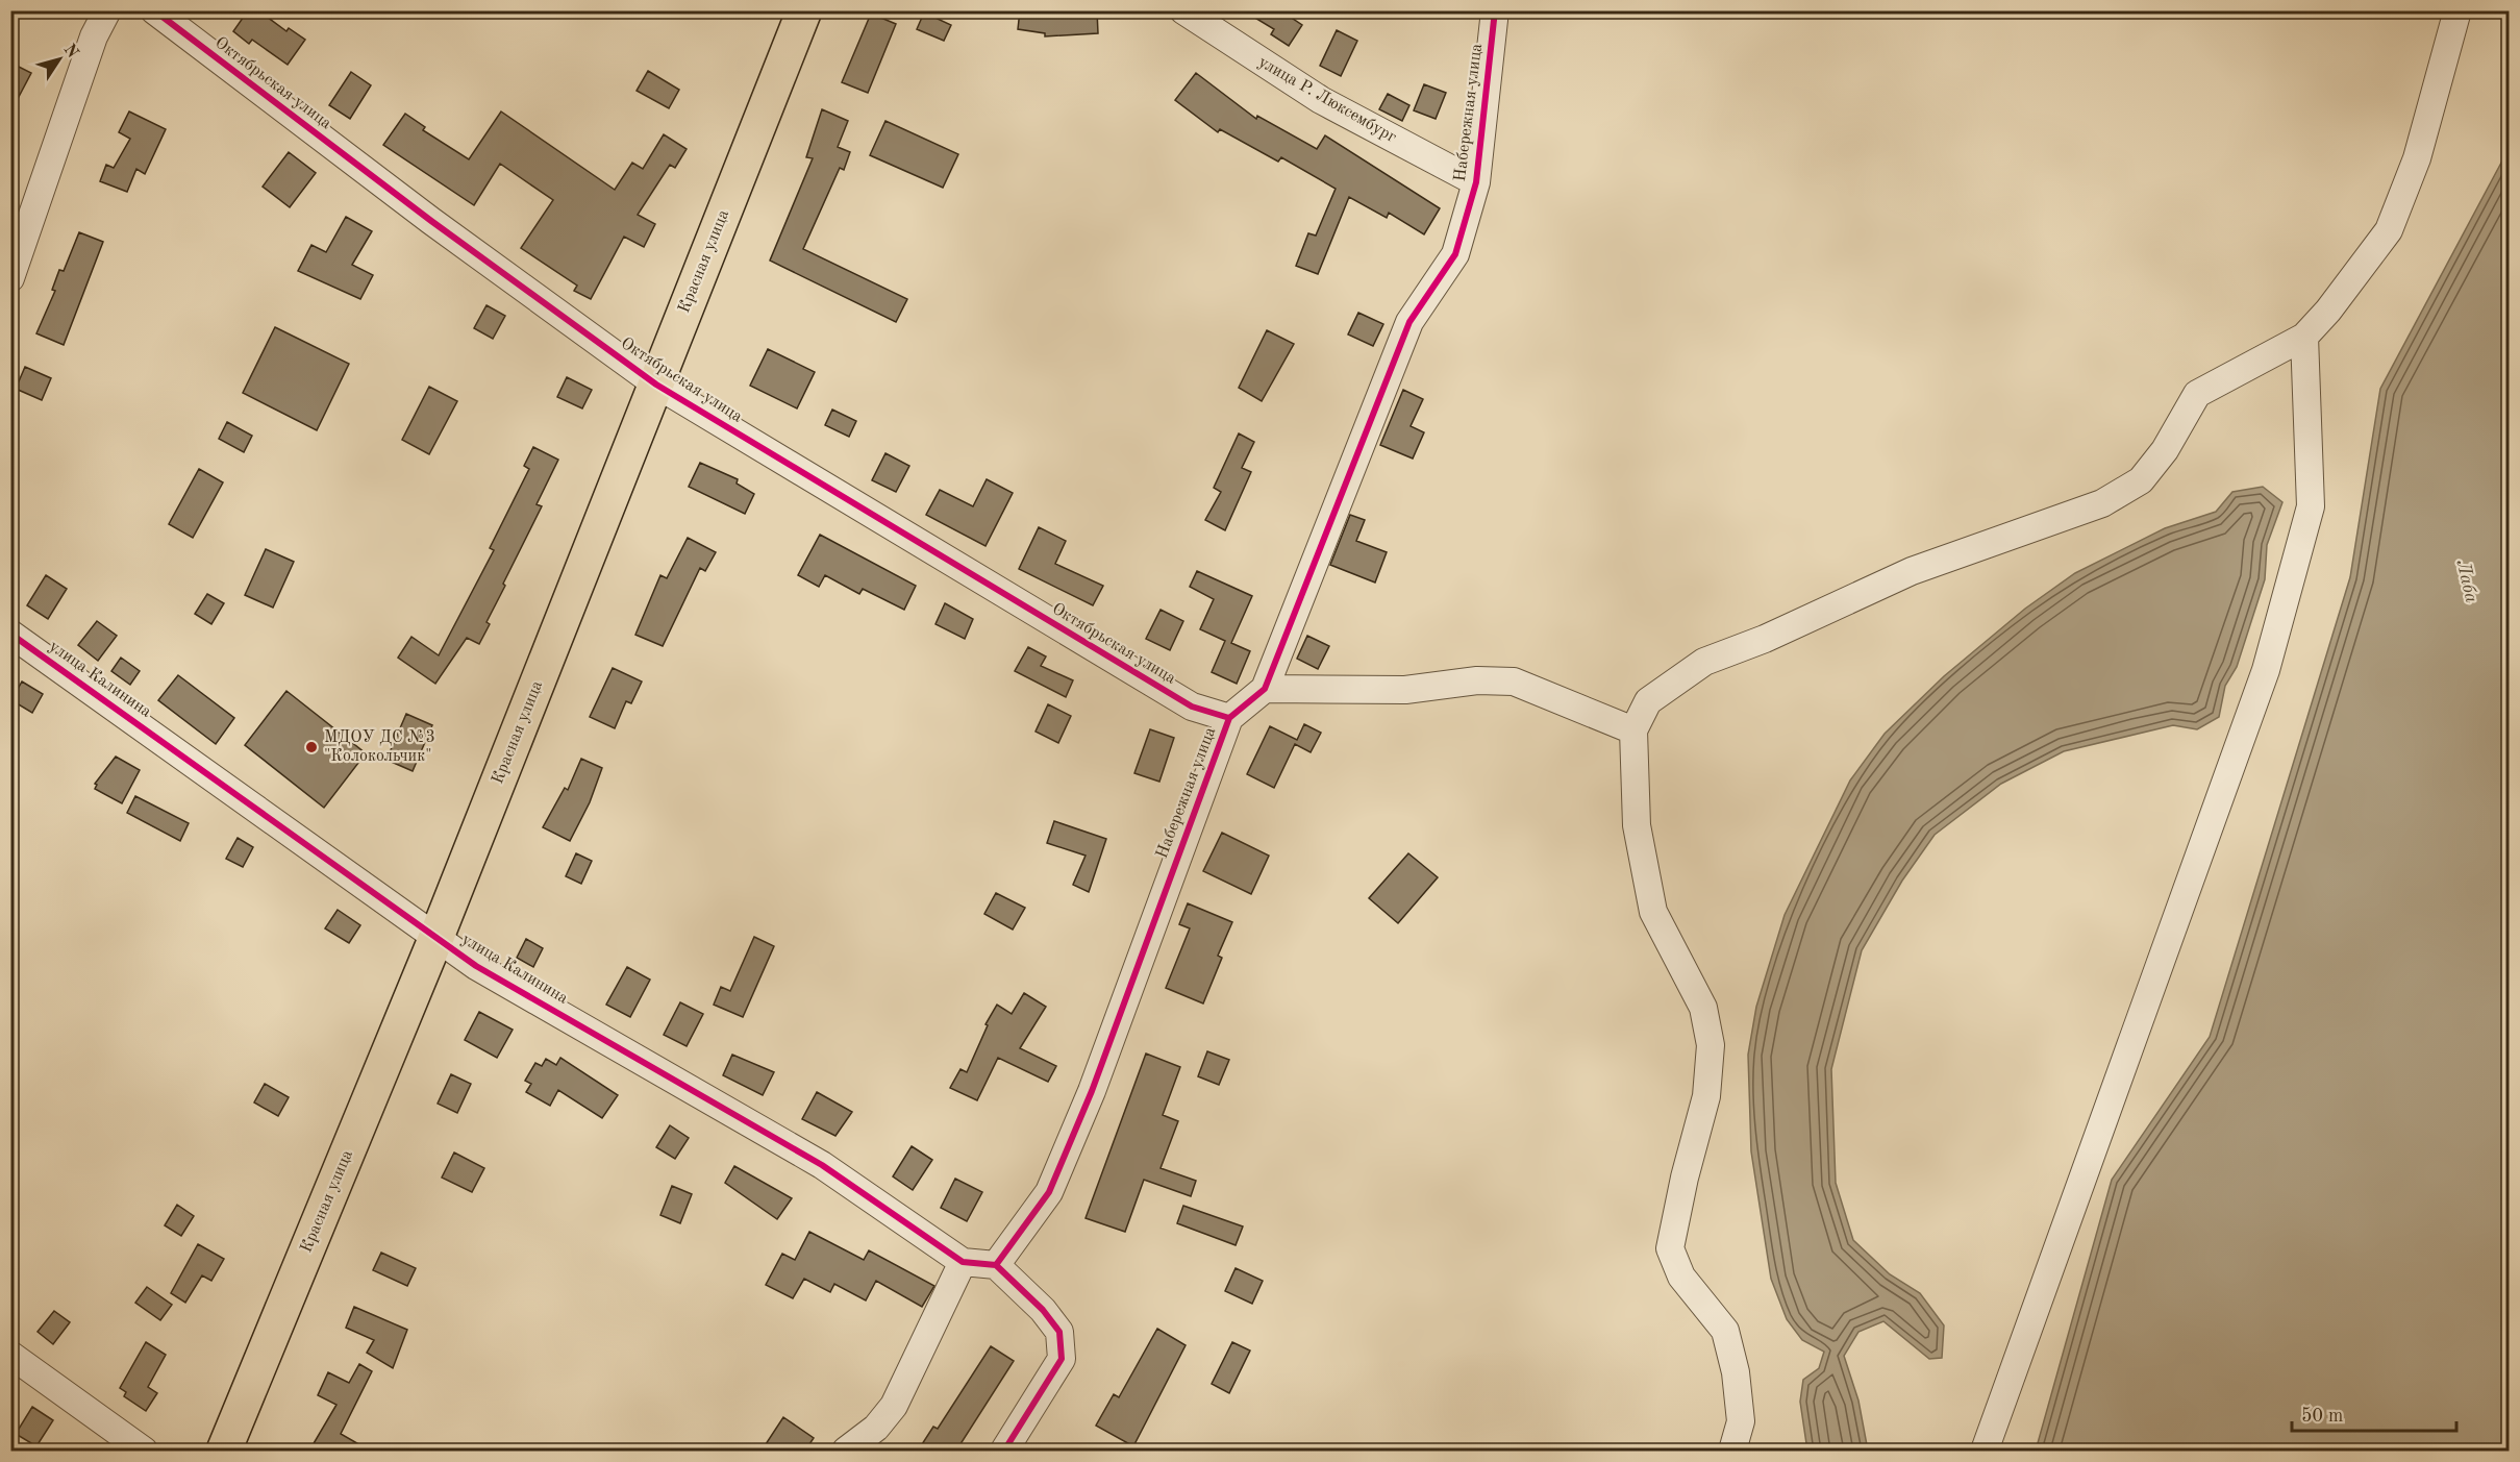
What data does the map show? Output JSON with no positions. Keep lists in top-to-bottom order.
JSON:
{
  "streets": {
    "main road": ["Красная улица"],
    "street": [
      "Октябрьская улица",
      "улица Р. Люксембург",
      "Набережная улица",
      "улица Калинина"
    ]
  },
  "crossings": [
    ["Октябрьская улица", "Набережная улица"],
    ["Октябрьская улица", "Красная улица"],
    ["улица Р. Люксембург", "Набережная улица"],
    ["Набережная улица", "улица Калинина"],
    ["Красная улица", "улица Калинина"]
  ],
  "water": ["Лаба"],
  "places": ["МДОУ ДС №3 \"Колокольчик\""],
  "scale_bar": "50 m",
  "north": "top right"
}
